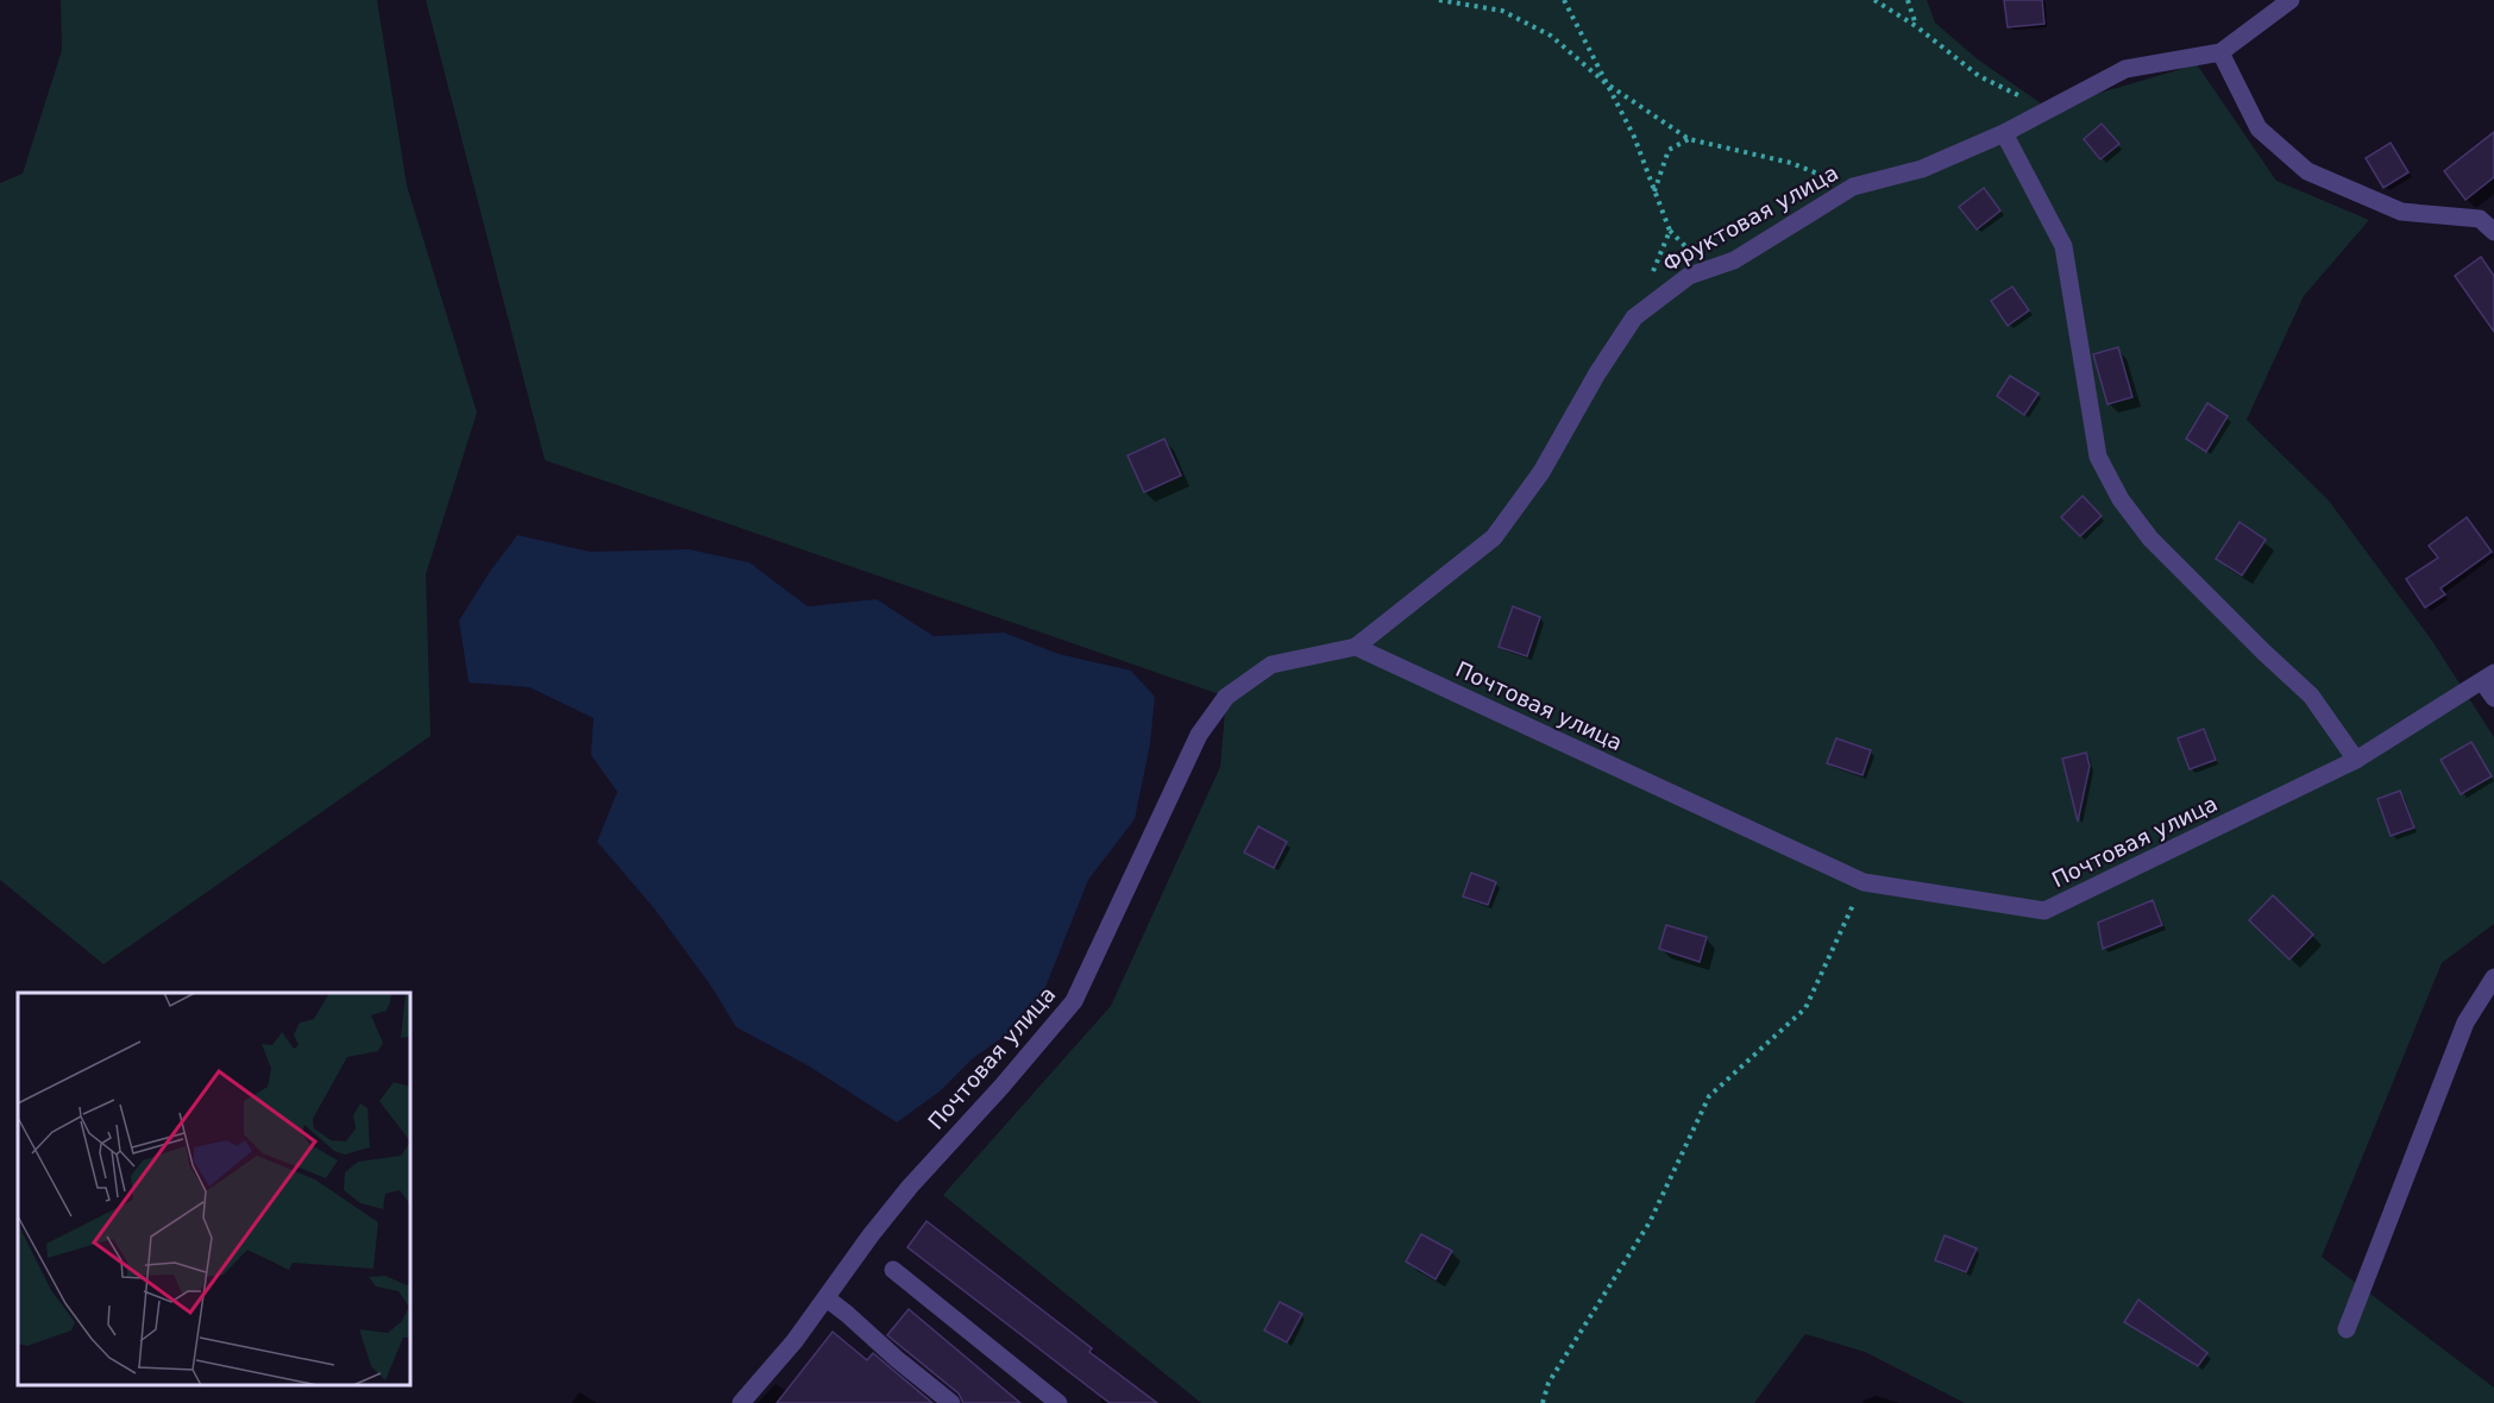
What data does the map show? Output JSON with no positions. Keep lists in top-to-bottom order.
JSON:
{
  "streets": {
    "street": ["Фруктовая улица", "Почтовая улица"]
  },
  "crossings": [
    ["Фруктовая улица", "Почтовая улица"]
  ]
}
